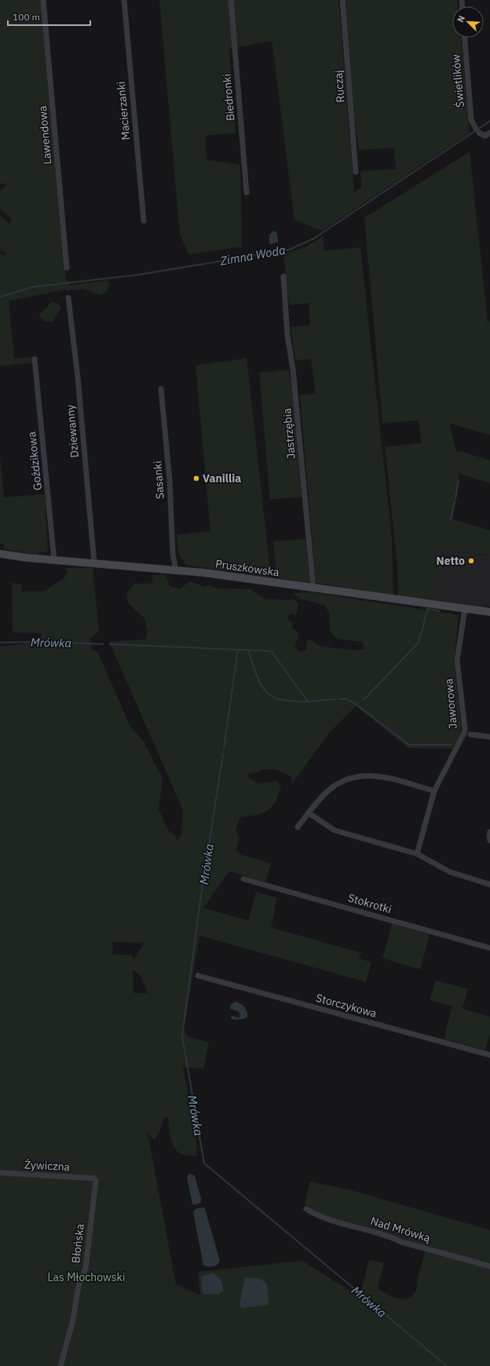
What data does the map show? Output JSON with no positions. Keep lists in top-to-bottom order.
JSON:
{
  "streets": {
    "street": [
      "Świetlików",
      "Ruczaj",
      "Biedronki",
      "Macierzanki",
      "Lawendowa",
      "Dziewanny",
      "Jastrzębia",
      "Goździkowa",
      "Sasanki",
      "Pruszkowska",
      "Jaworowa",
      "Stokrotki",
      "Storczykowa",
      "Żywiczna",
      "Nad Mrówką",
      "Błońska"
    ]
  },
  "crossings": [
    ["Dziewanny", "Pruszkowska"],
    ["Jastrzębia", "Pruszkowska"],
    ["Goździkowa", "Pruszkowska"],
    ["Sasanki", "Pruszkowska"],
    ["Pruszkowska", "Jaworowa"],
    ["Żywiczna", "Błońska"]
  ],
  "water": ["Zimna Woda", "Mrówka"],
  "parks": ["Las Młochowski"],
  "places": ["Vanillia", "Netto"],
  "scale_bar": "100 m",
  "north": "top left"
}
